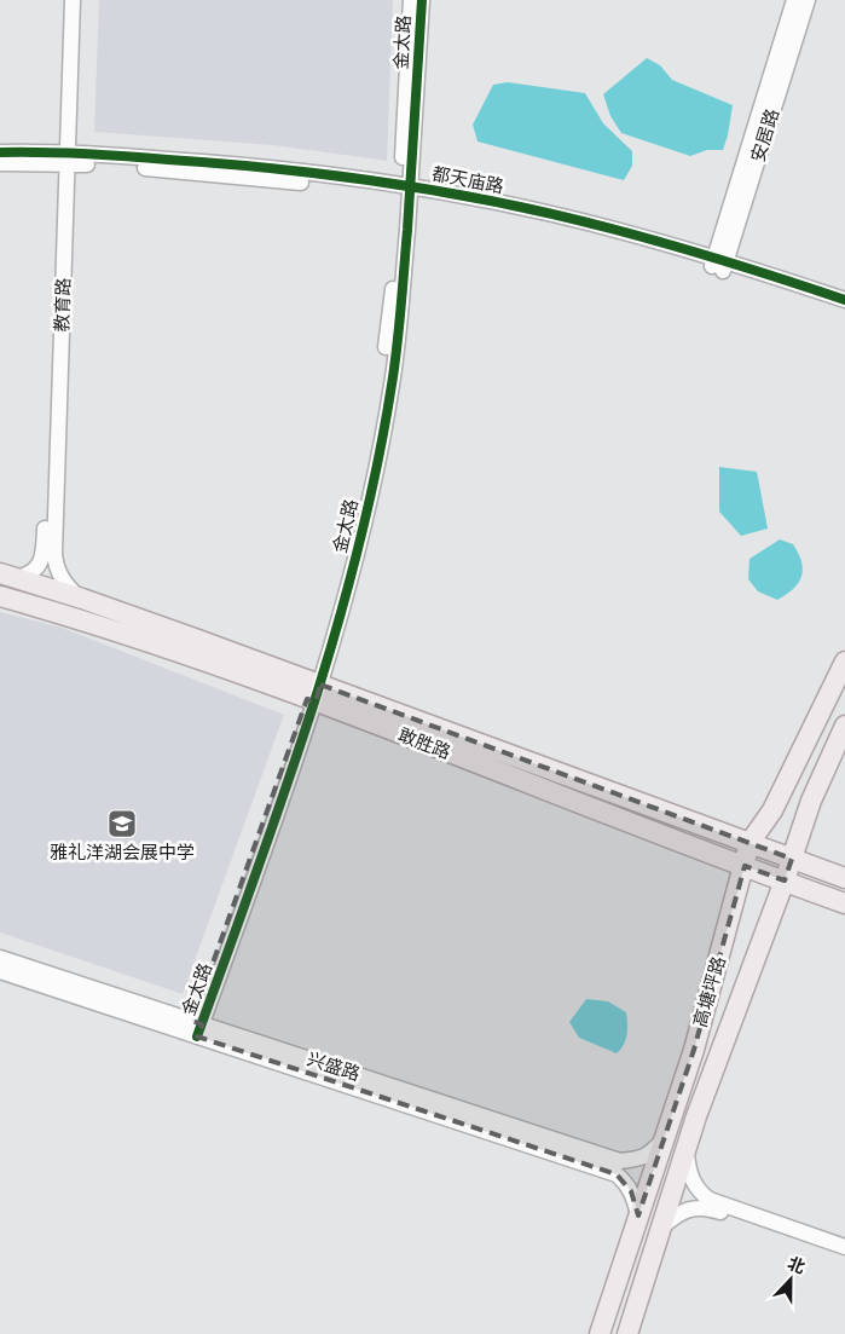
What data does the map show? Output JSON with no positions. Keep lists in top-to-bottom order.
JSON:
{
  "streets": {
    "main road": ["敢胜路", "高塘坪路"],
    "street": [
      "金太路",
      "安居路",
      "都天庙路",
      "教育路",
      "兴盛路"
    ]
  },
  "crossings": [
    ["金太路", "都天庙路"],
    ["金太路", "敢胜路"],
    ["金太路", "兴盛路"],
    ["安居路", "都天庙路"],
    ["都天庙路", "教育路"],
    ["教育路", "敢胜路"],
    ["敢胜路", "高塘坪路"],
    ["高塘坪路", "兴盛路"]
  ],
  "places": {
    "school or university": ["雅礼洋湖会展中学"]
  },
  "north": "top"
}
